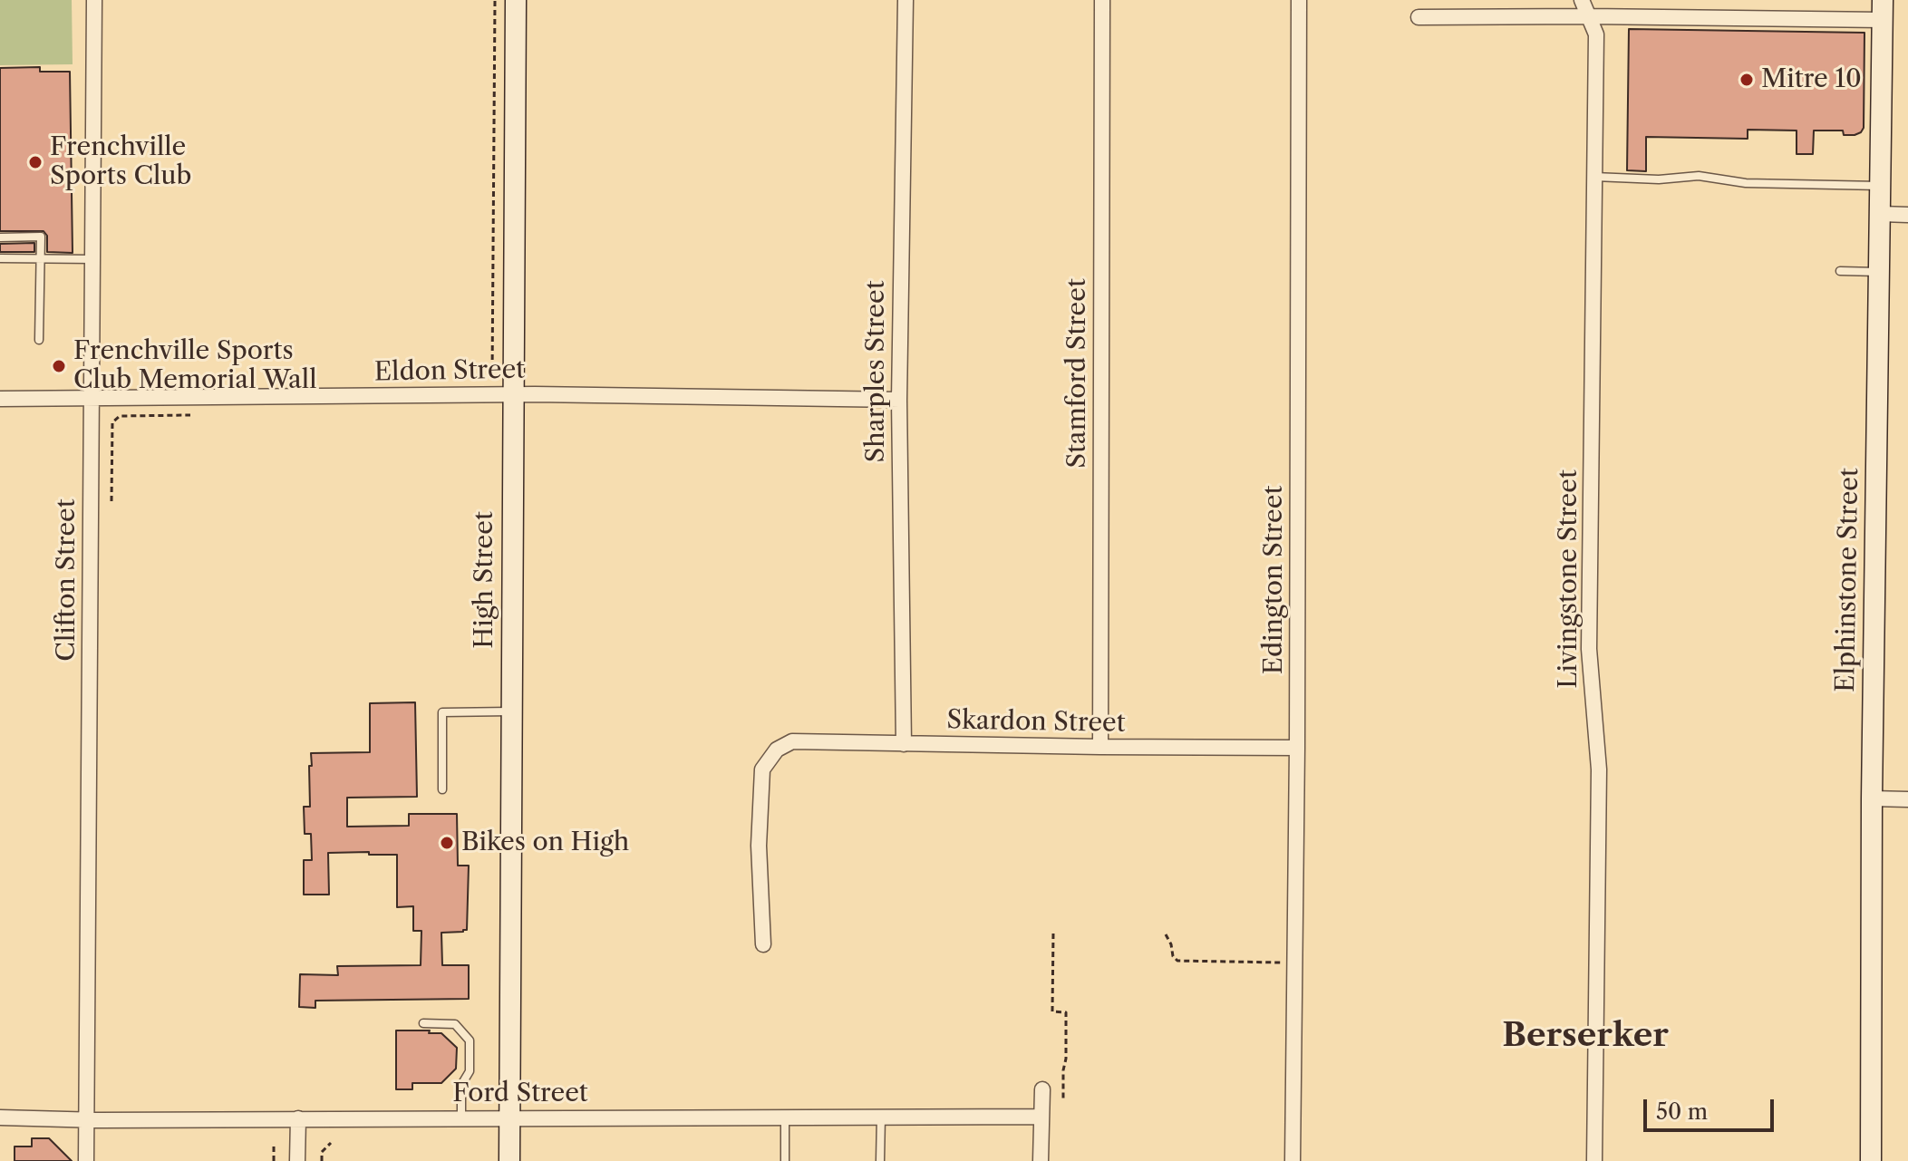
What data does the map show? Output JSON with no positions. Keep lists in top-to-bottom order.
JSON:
{
  "streets": {
    "main road": ["High Street", "Elphinstone Street"],
    "street": [
      "Eldon Street",
      "Sharples Street",
      "Stamford Street",
      "Livingstone Street",
      "Clifton Street",
      "Edington Street",
      "Skardon Street",
      "Ford Street"
    ]
  },
  "crossings": [
    ["Eldon Street", "Sharples Street"],
    ["Eldon Street", "Clifton Street"],
    ["Eldon Street", "High Street"],
    ["Sharples Street", "Skardon Street"],
    ["Stamford Street", "Skardon Street"],
    ["Clifton Street", "Ford Street"],
    ["High Street", "Ford Street"],
    ["Edington Street", "Skardon Street"]
  ],
  "districts": ["Berserker"],
  "places": [
    "Mitre 10",
    "Frenchville Sports Club",
    "Frenchville Sports Club Memorial Wall",
    "Bikes on High"
  ],
  "scale_bar": "50 m"
}
